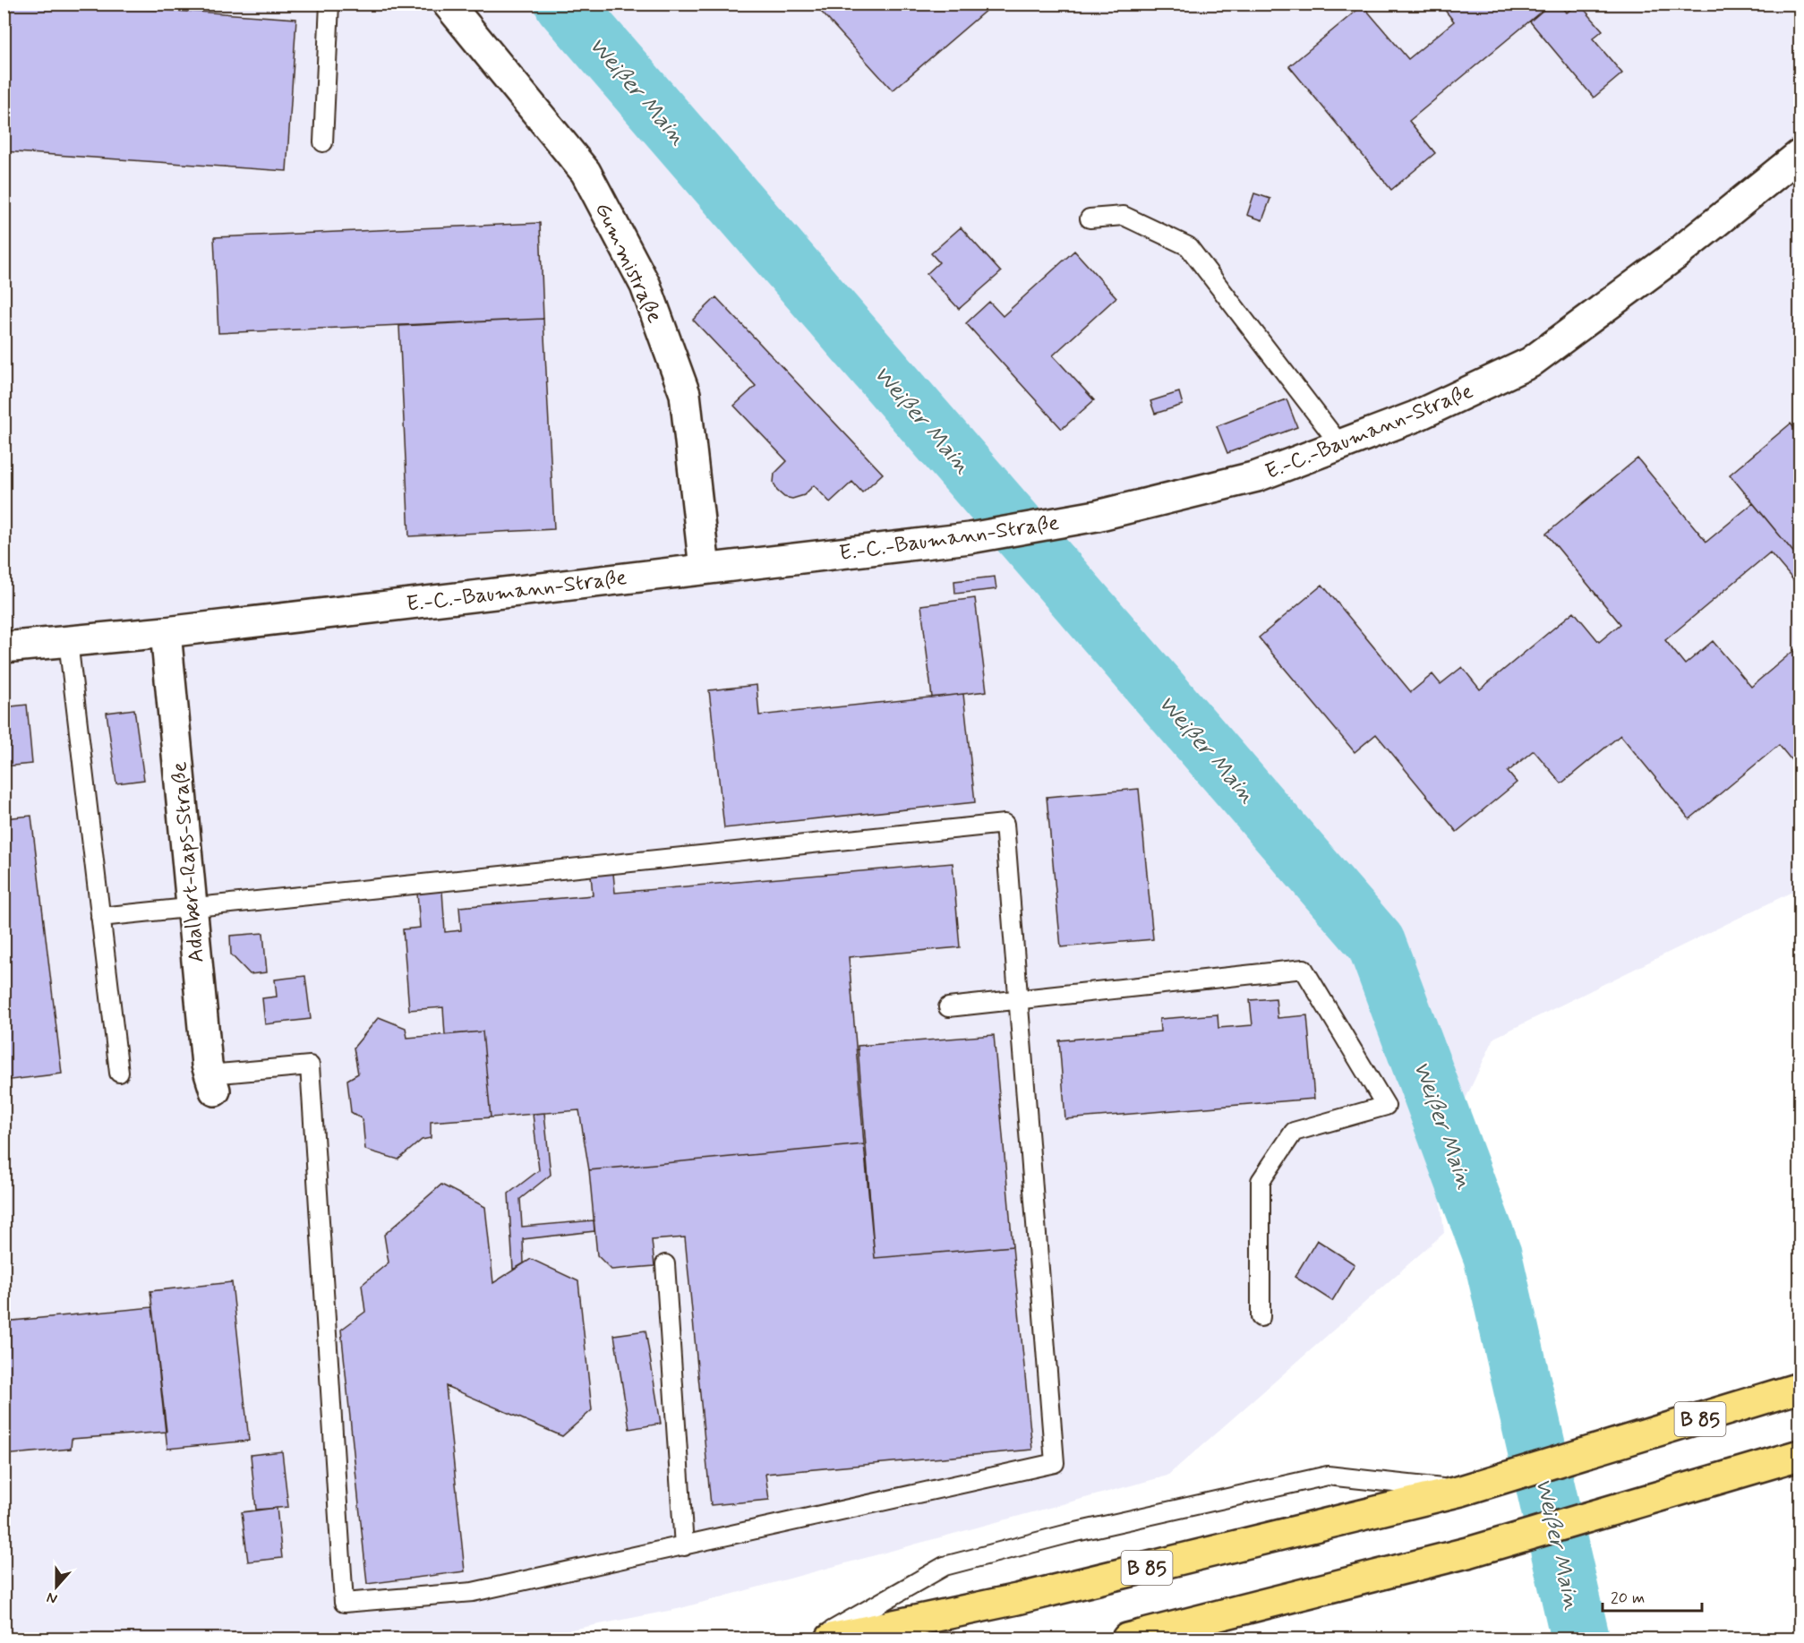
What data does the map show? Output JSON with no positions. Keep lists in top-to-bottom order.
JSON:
{
  "streets": {
    "highway": ["B 85"],
    "street": ["Gummistraße", "E.-C.-Baumann-Straße", "Adalbert-Raps-Straße"]
  },
  "crossings": [
    ["Gummistraße", "E.-C.-Baumann-Straße"],
    ["E.-C.-Baumann-Straße", "Adalbert-Raps-Straße"]
  ],
  "water": ["Weißer Main"],
  "scale_bar": "20 m",
  "north": "bottom"
}
